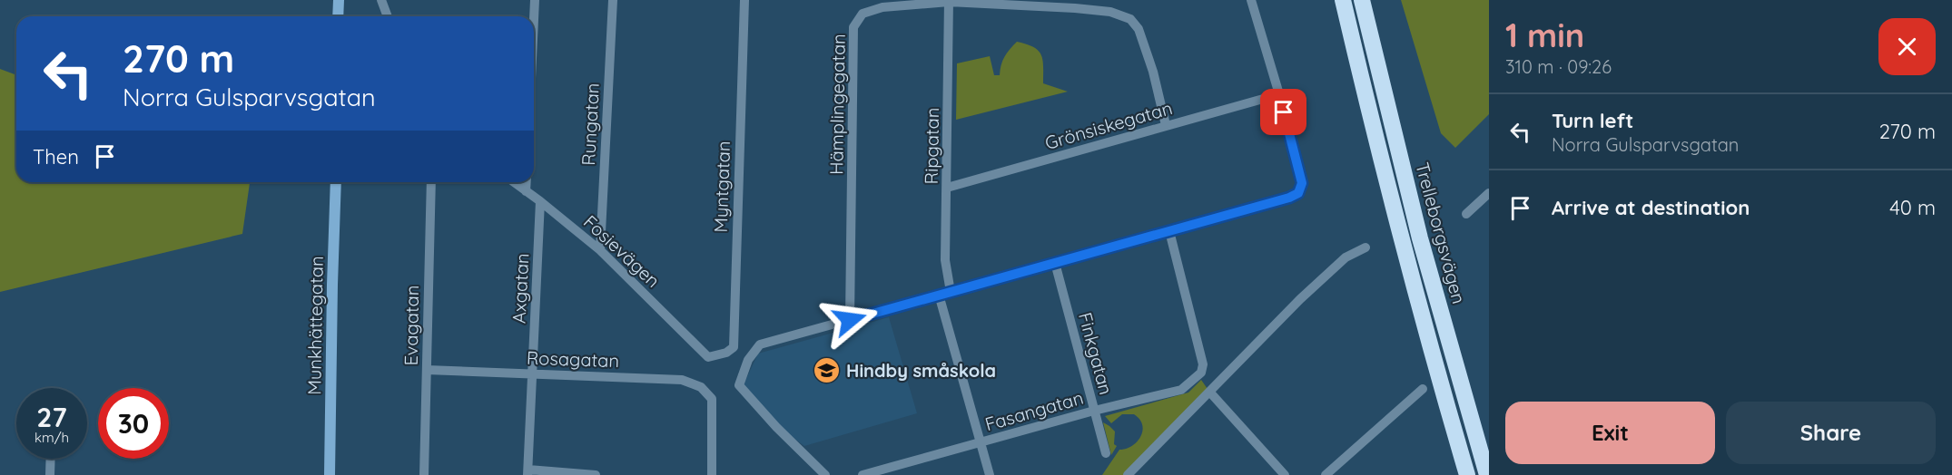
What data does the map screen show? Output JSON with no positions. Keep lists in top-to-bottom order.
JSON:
{
  "streets": {
    "highway": ["Trelleborgsvägen"],
    "main road": ["Munkhättegatan"],
    "street": [
      "Hämplingegatan",
      "Rungatan",
      "Grönsiskegatan",
      "Ripgatan",
      "Myntgatan",
      "Fosievägen",
      "Axgatan",
      "Evagatan",
      "Finkgatan",
      "Rosagatan",
      "Fasangatan"
    ]
  },
  "crossings": [
    ["Hämplingegatan", "Grönsiskegatan"],
    ["Hämplingegatan", "Ripgatan"],
    ["Rungatan", "Fosievägen"],
    ["Grönsiskegatan", "Ripgatan"],
    ["Myntgatan", "Fosievägen"],
    ["Fosievägen", "Axgatan"],
    ["Axgatan", "Rosagatan"],
    ["Evagatan", "Rosagatan"],
    ["Finkgatan", "Fasangatan"]
  ],
  "places": {
    "school or university": ["Hindby småskola"]
  },
  "page": {
    "heading": ["1 min", "310 m · 09:26"],
    "turn": ["270 m", "Norra Gulsparvsgatan"],
    "list": [
      {
        "name": "Turn left",
        "note": "Norra Gulsparvsgatan",
        "value": "270 m"
      },
      {
        "name": "Arrive at destination",
        "value": "40 m"
      }
    ],
    "then": "Then",
    "speed": "27 km/h",
    "limit": "30",
    "buttons": ["Exit", "Share"]
  }
}
